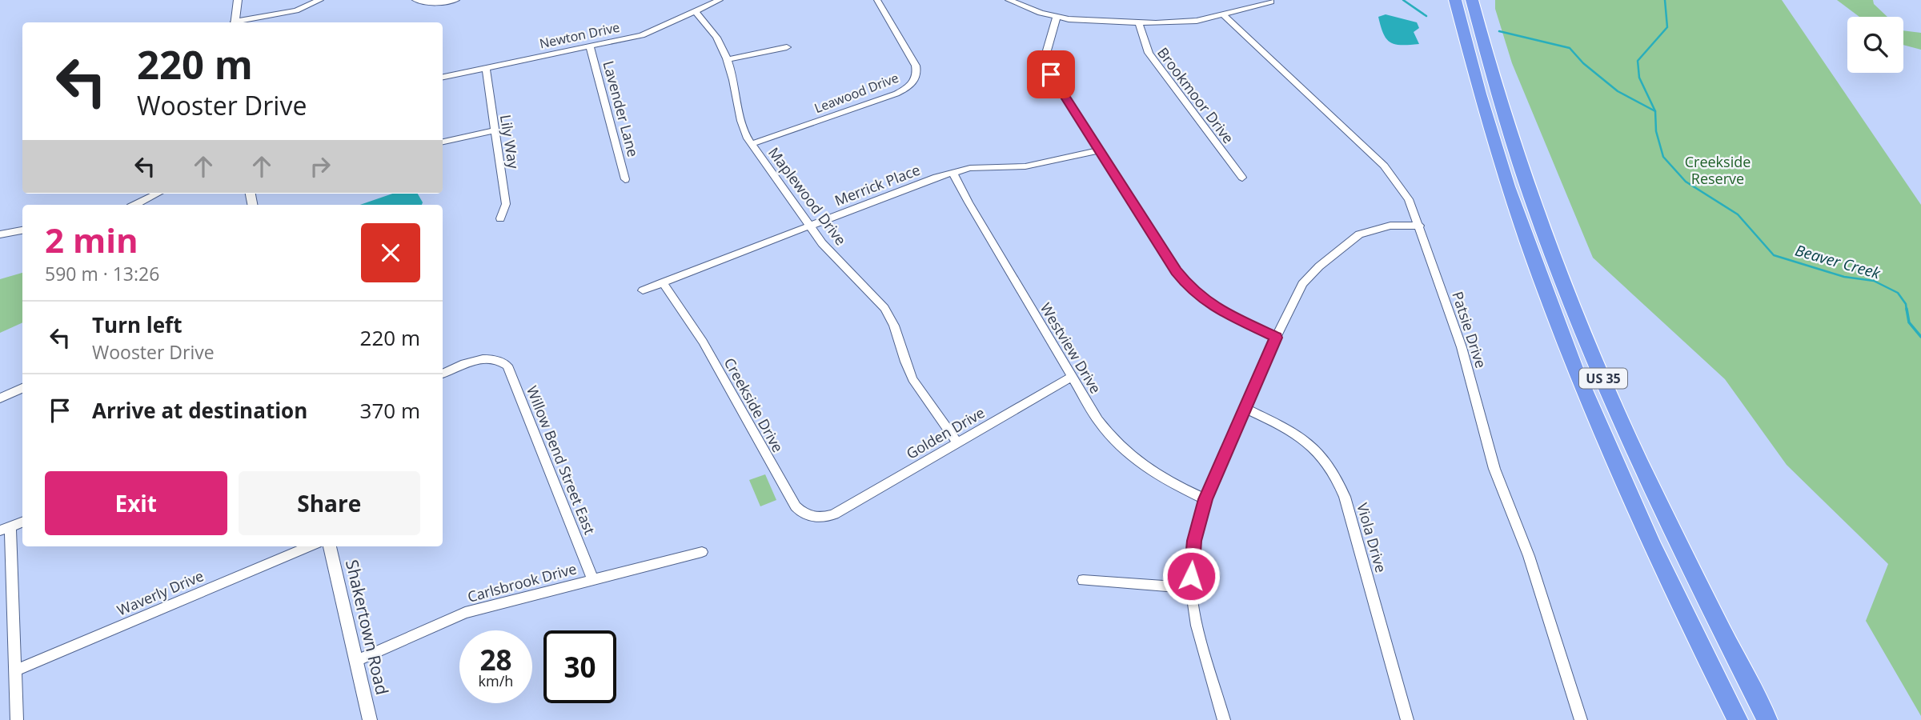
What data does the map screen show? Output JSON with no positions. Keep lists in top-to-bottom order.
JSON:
{
  "streets": {
    "highway": ["US 35"],
    "street": [
      "Newton Drive",
      "Leawood Drive",
      "Brookmoor Drive",
      "Lavender Lane",
      "Lily Way",
      "Merrick Place",
      "Maplewood Drive",
      "Patsie Drive",
      "Westview Drive",
      "Creekside Drive",
      "Golden Drive",
      "Willow Bend Street East",
      "Viola Drive",
      "Carlsbrook Drive",
      "Waverly Drive",
      "Shakertown Road"
    ]
  },
  "crossings": [
    ["Newton Drive", "Lavender Lane"],
    ["Newton Drive", "Lily Way"],
    ["Newton Drive", "Maplewood Drive"],
    ["Leawood Drive", "Maplewood Drive"],
    ["Merrick Place", "Maplewood Drive"],
    ["Merrick Place", "Westview Drive"],
    ["Merrick Place", "Creekside Drive"],
    ["Maplewood Drive", "Golden Drive"],
    ["Westview Drive", "Golden Drive"],
    ["Creekside Drive", "Golden Drive"],
    ["Willow Bend Street East", "Carlsbrook Drive"],
    ["Carlsbrook Drive", "Shakertown Road"]
  ],
  "water": ["Beaver Creek"],
  "parks": ["Creekside Reserve"],
  "page": {
    "turn": ["220 m", "Wooster Drive"],
    "heading": ["2 min", "590 m · 13:26"],
    "list": [
      {
        "name": "Turn left",
        "note": "Wooster Drive",
        "value": "220 m"
      },
      {
        "name": "Arrive at destination",
        "value": "370 m"
      }
    ],
    "buttons": ["Exit", "Share"],
    "speed": "28 km/h",
    "limit": "30"
  }
}
